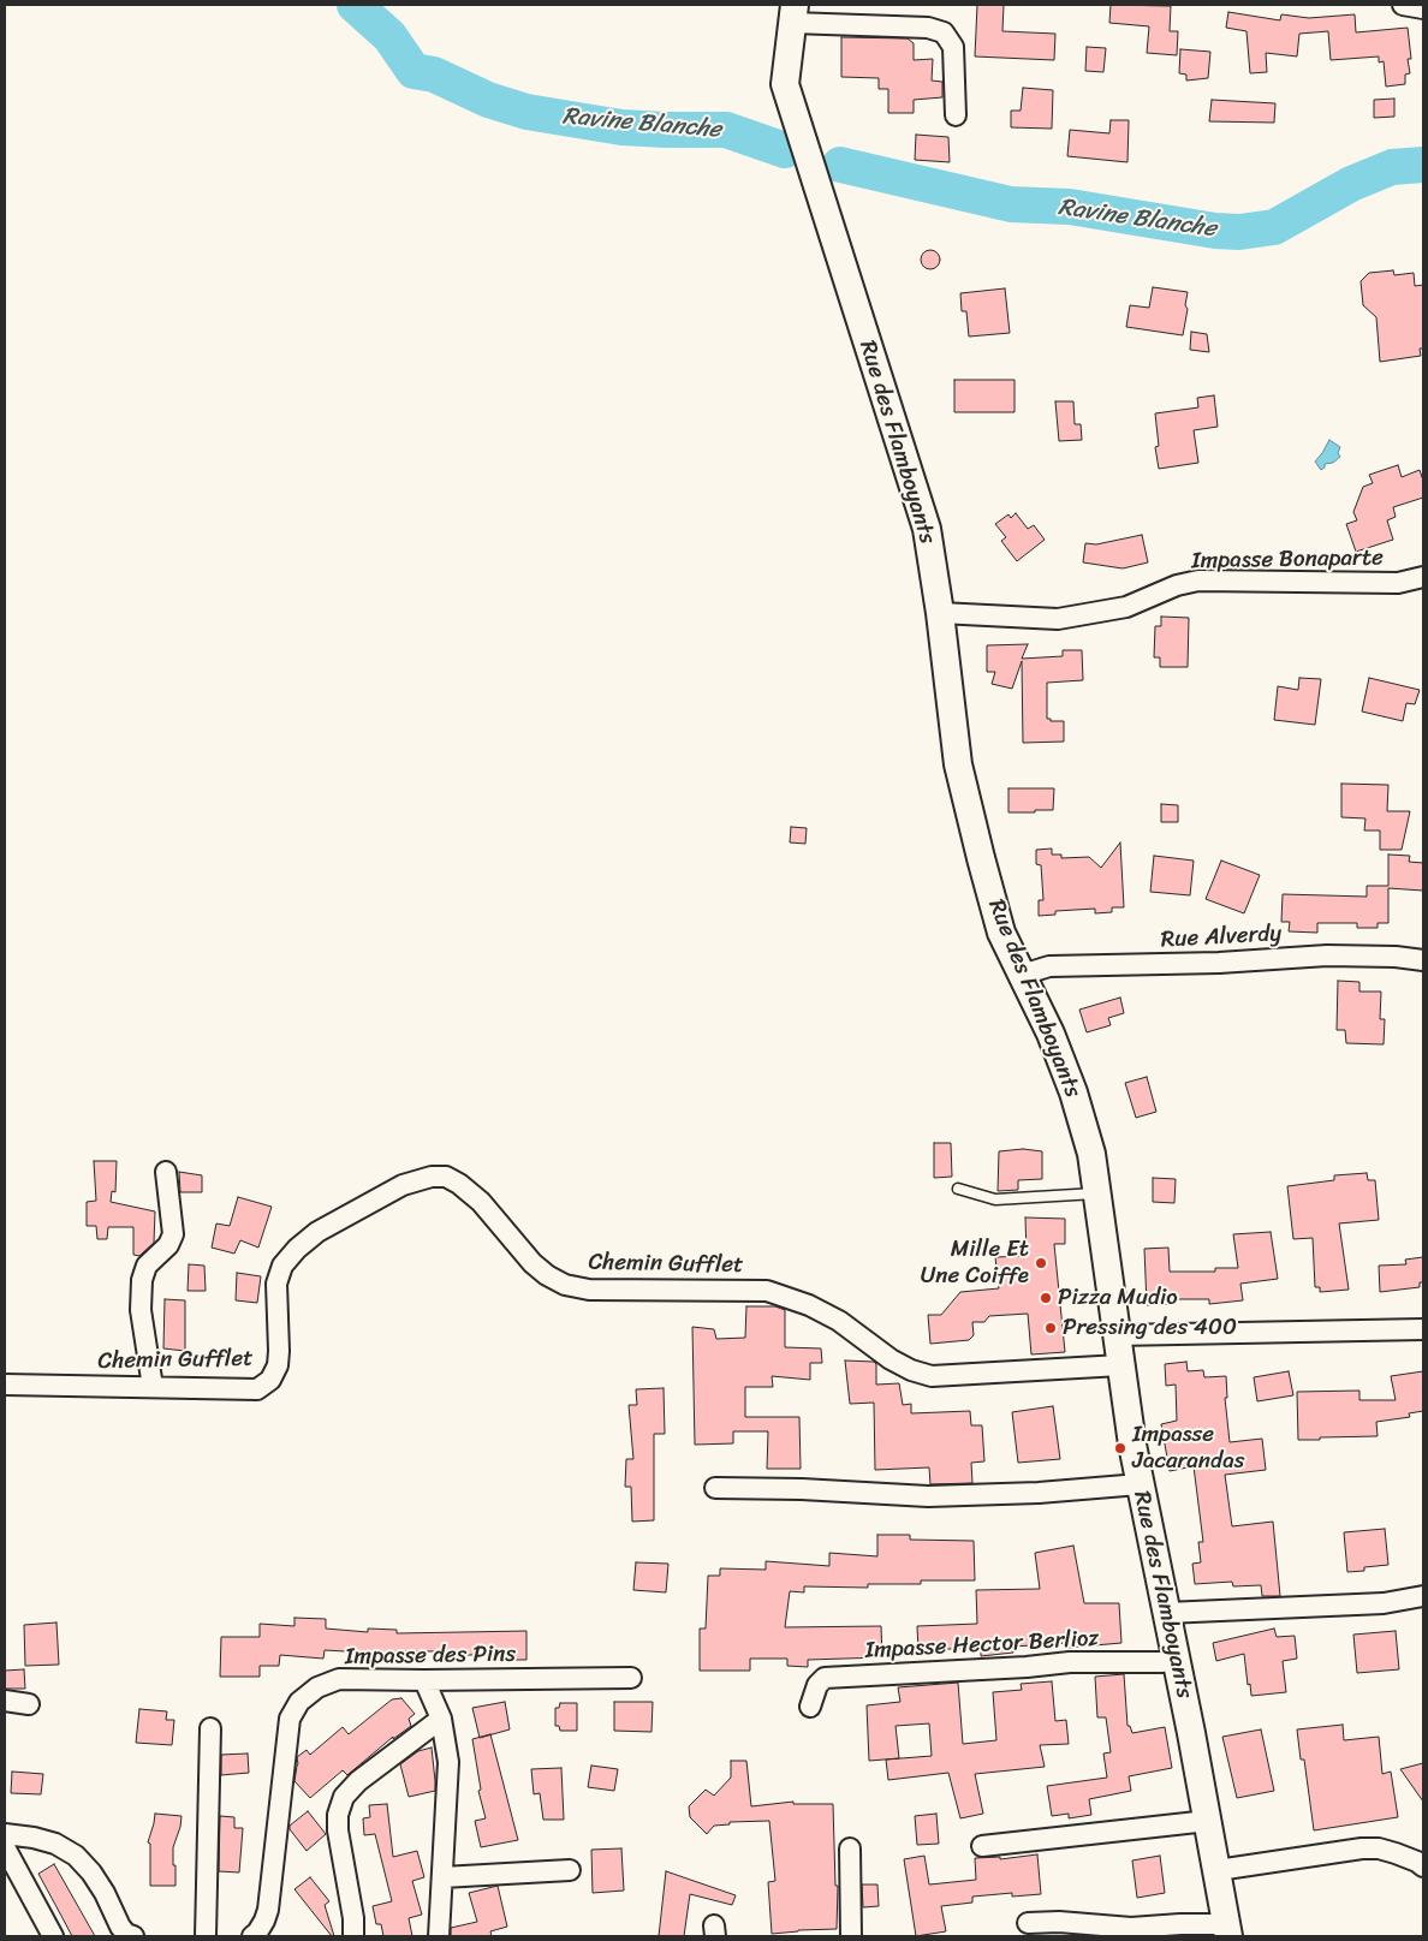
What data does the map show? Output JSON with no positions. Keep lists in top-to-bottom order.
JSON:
{
  "streets": {
    "main road": ["Rue des Flamboyants"],
    "street": [
      "Impasse Bonaparte",
      "Rue Alverdy",
      "Chemin Gufflet",
      "Impasse Hector Berlioz",
      "Impasse des Pins"
    ]
  },
  "crossings": [
    ["Rue des Flamboyants", "Impasse Bonaparte"],
    ["Rue des Flamboyants", "Rue Alverdy"],
    ["Rue des Flamboyants", "Chemin Gufflet"],
    ["Rue des Flamboyants", "Impasse Hector Berlioz"]
  ],
  "water": ["Ravine Blanche"],
  "places": [
    "Mille Et Une Coiffe",
    "Pizza Mudio",
    "Pressing des 400",
    "Impasse Jacarandas"
  ]
}
